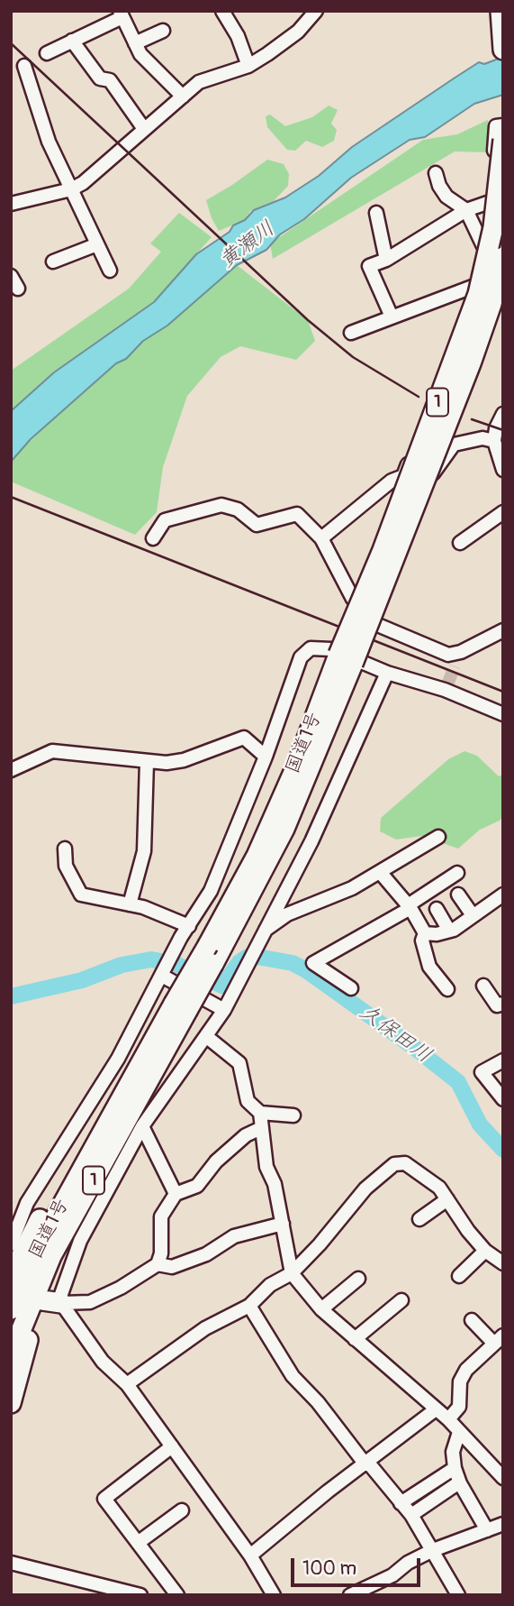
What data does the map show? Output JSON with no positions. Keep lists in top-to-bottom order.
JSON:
{
  "streets": {
    "highway": ["1", "国道1号"]
  },
  "water": ["黄瀬川", "久保田川"],
  "scale_bar": "100 m"
}
